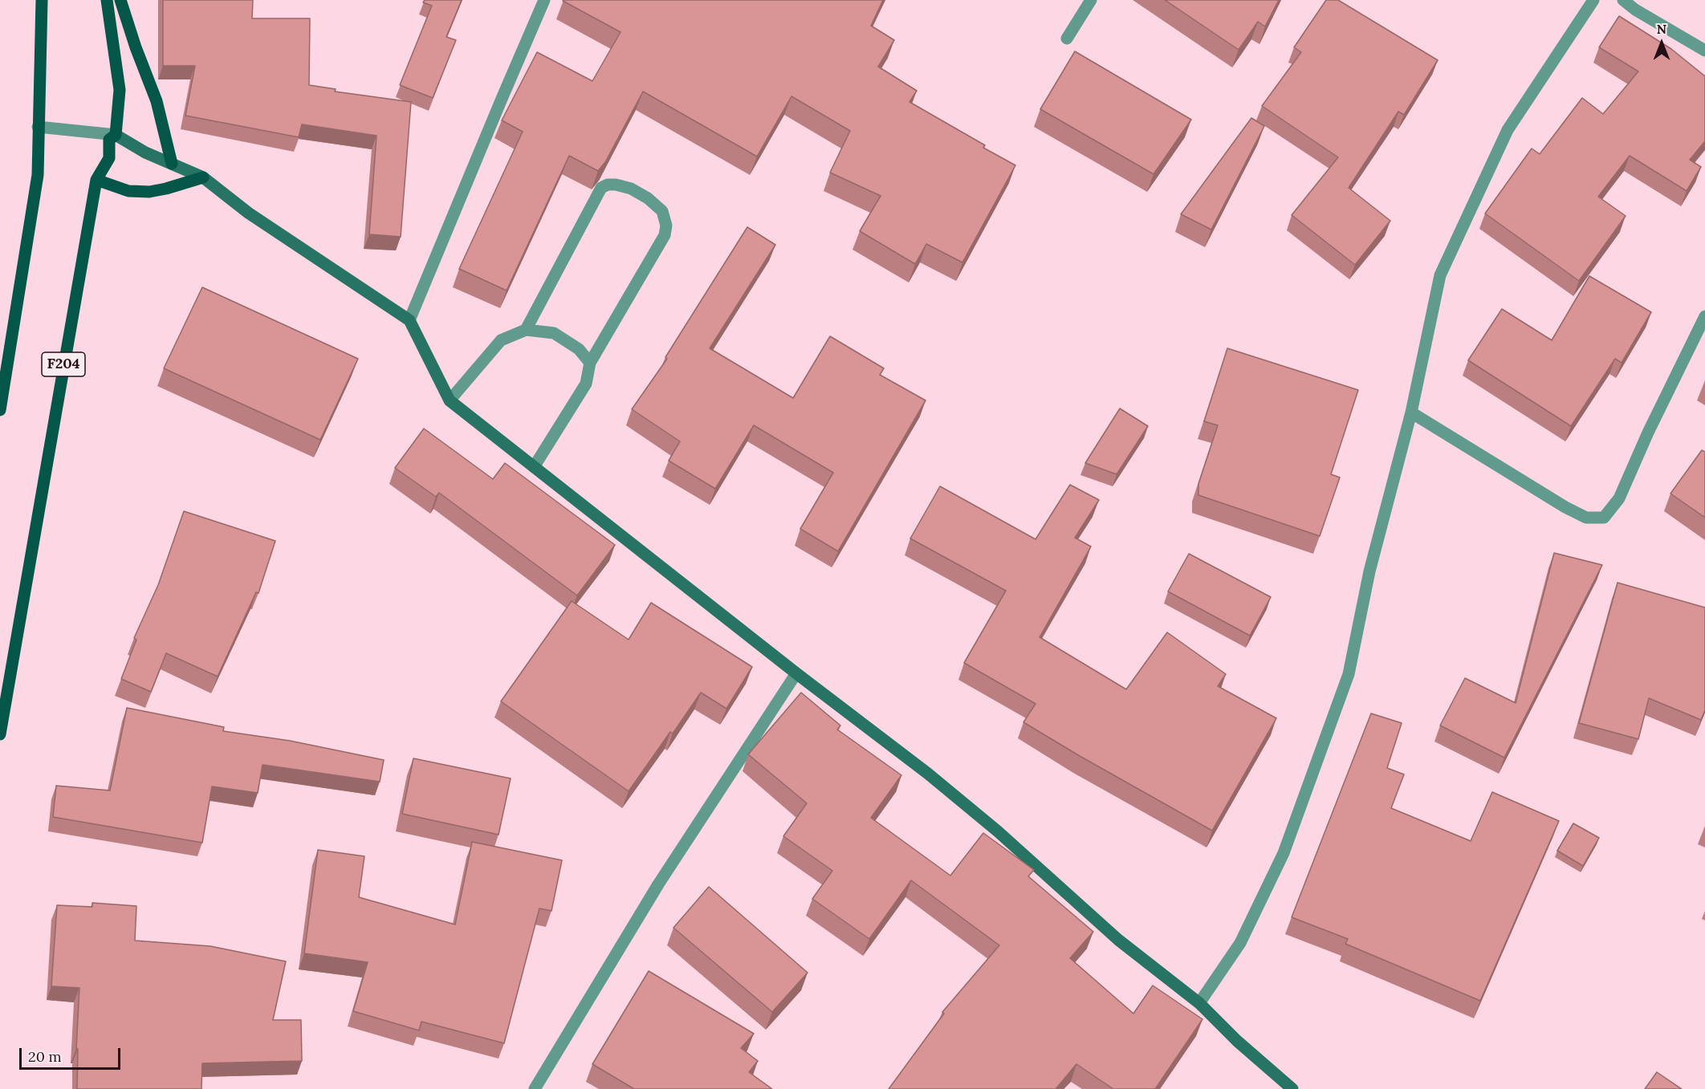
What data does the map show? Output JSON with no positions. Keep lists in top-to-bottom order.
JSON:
{
  "streets": {
    "main road": ["F204"]
  },
  "scale_bar": "20 m",
  "north": "top"
}
